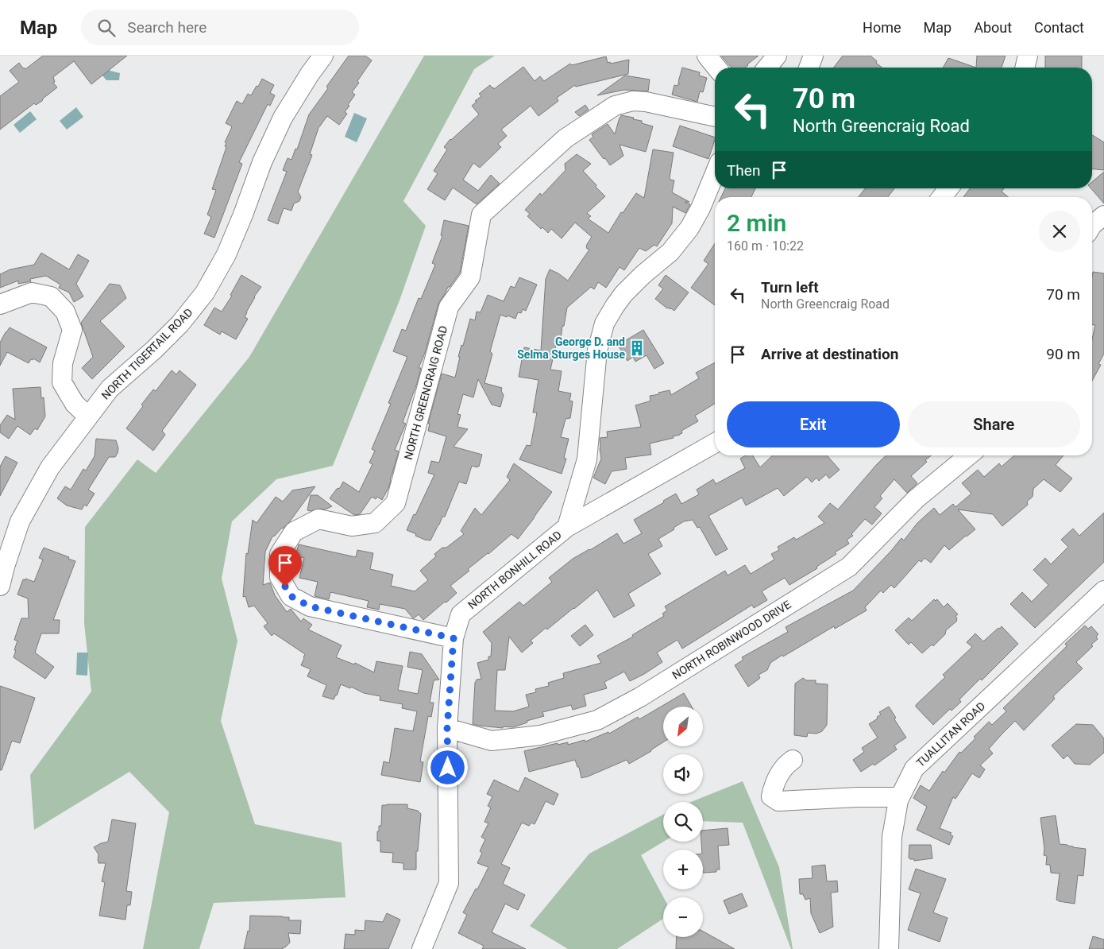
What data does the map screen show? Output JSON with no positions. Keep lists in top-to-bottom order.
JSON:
{
  "streets": {
    "street": [
      "NORTH TIGERTAIL ROAD",
      "NORTH GREENCRAIG ROAD",
      "NORTH BONHILL ROAD",
      "NORTH ROBINWOOD DRIVE",
      "TUALLITAN ROAD"
    ]
  },
  "crossings": [
    ["NORTH GREENCRAIG ROAD", "NORTH BONHILL ROAD"],
    ["NORTH BONHILL ROAD", "NORTH ROBINWOOD DRIVE"]
  ],
  "places": {
    "building": ["George D. and Selma Sturges House"]
  },
  "north": "bottom left",
  "page": {
    "header": "Map",
    "search": "Search here",
    "nav": [
      "Home",
      "Map",
      "About",
      "Contact"
    ],
    "turn": ["70 m", "North Greencraig Road"],
    "then": "Then",
    "heading": ["2 min", "160 m · 10:22"],
    "list": [
      {
        "name": "Turn left",
        "note": "North Greencraig Road",
        "value": "70 m"
      },
      {
        "name": "Arrive at destination",
        "value": "90 m"
      }
    ],
    "buttons": ["Exit", "Share"],
    "map_buttons": ["+", "−"]
  }
}
